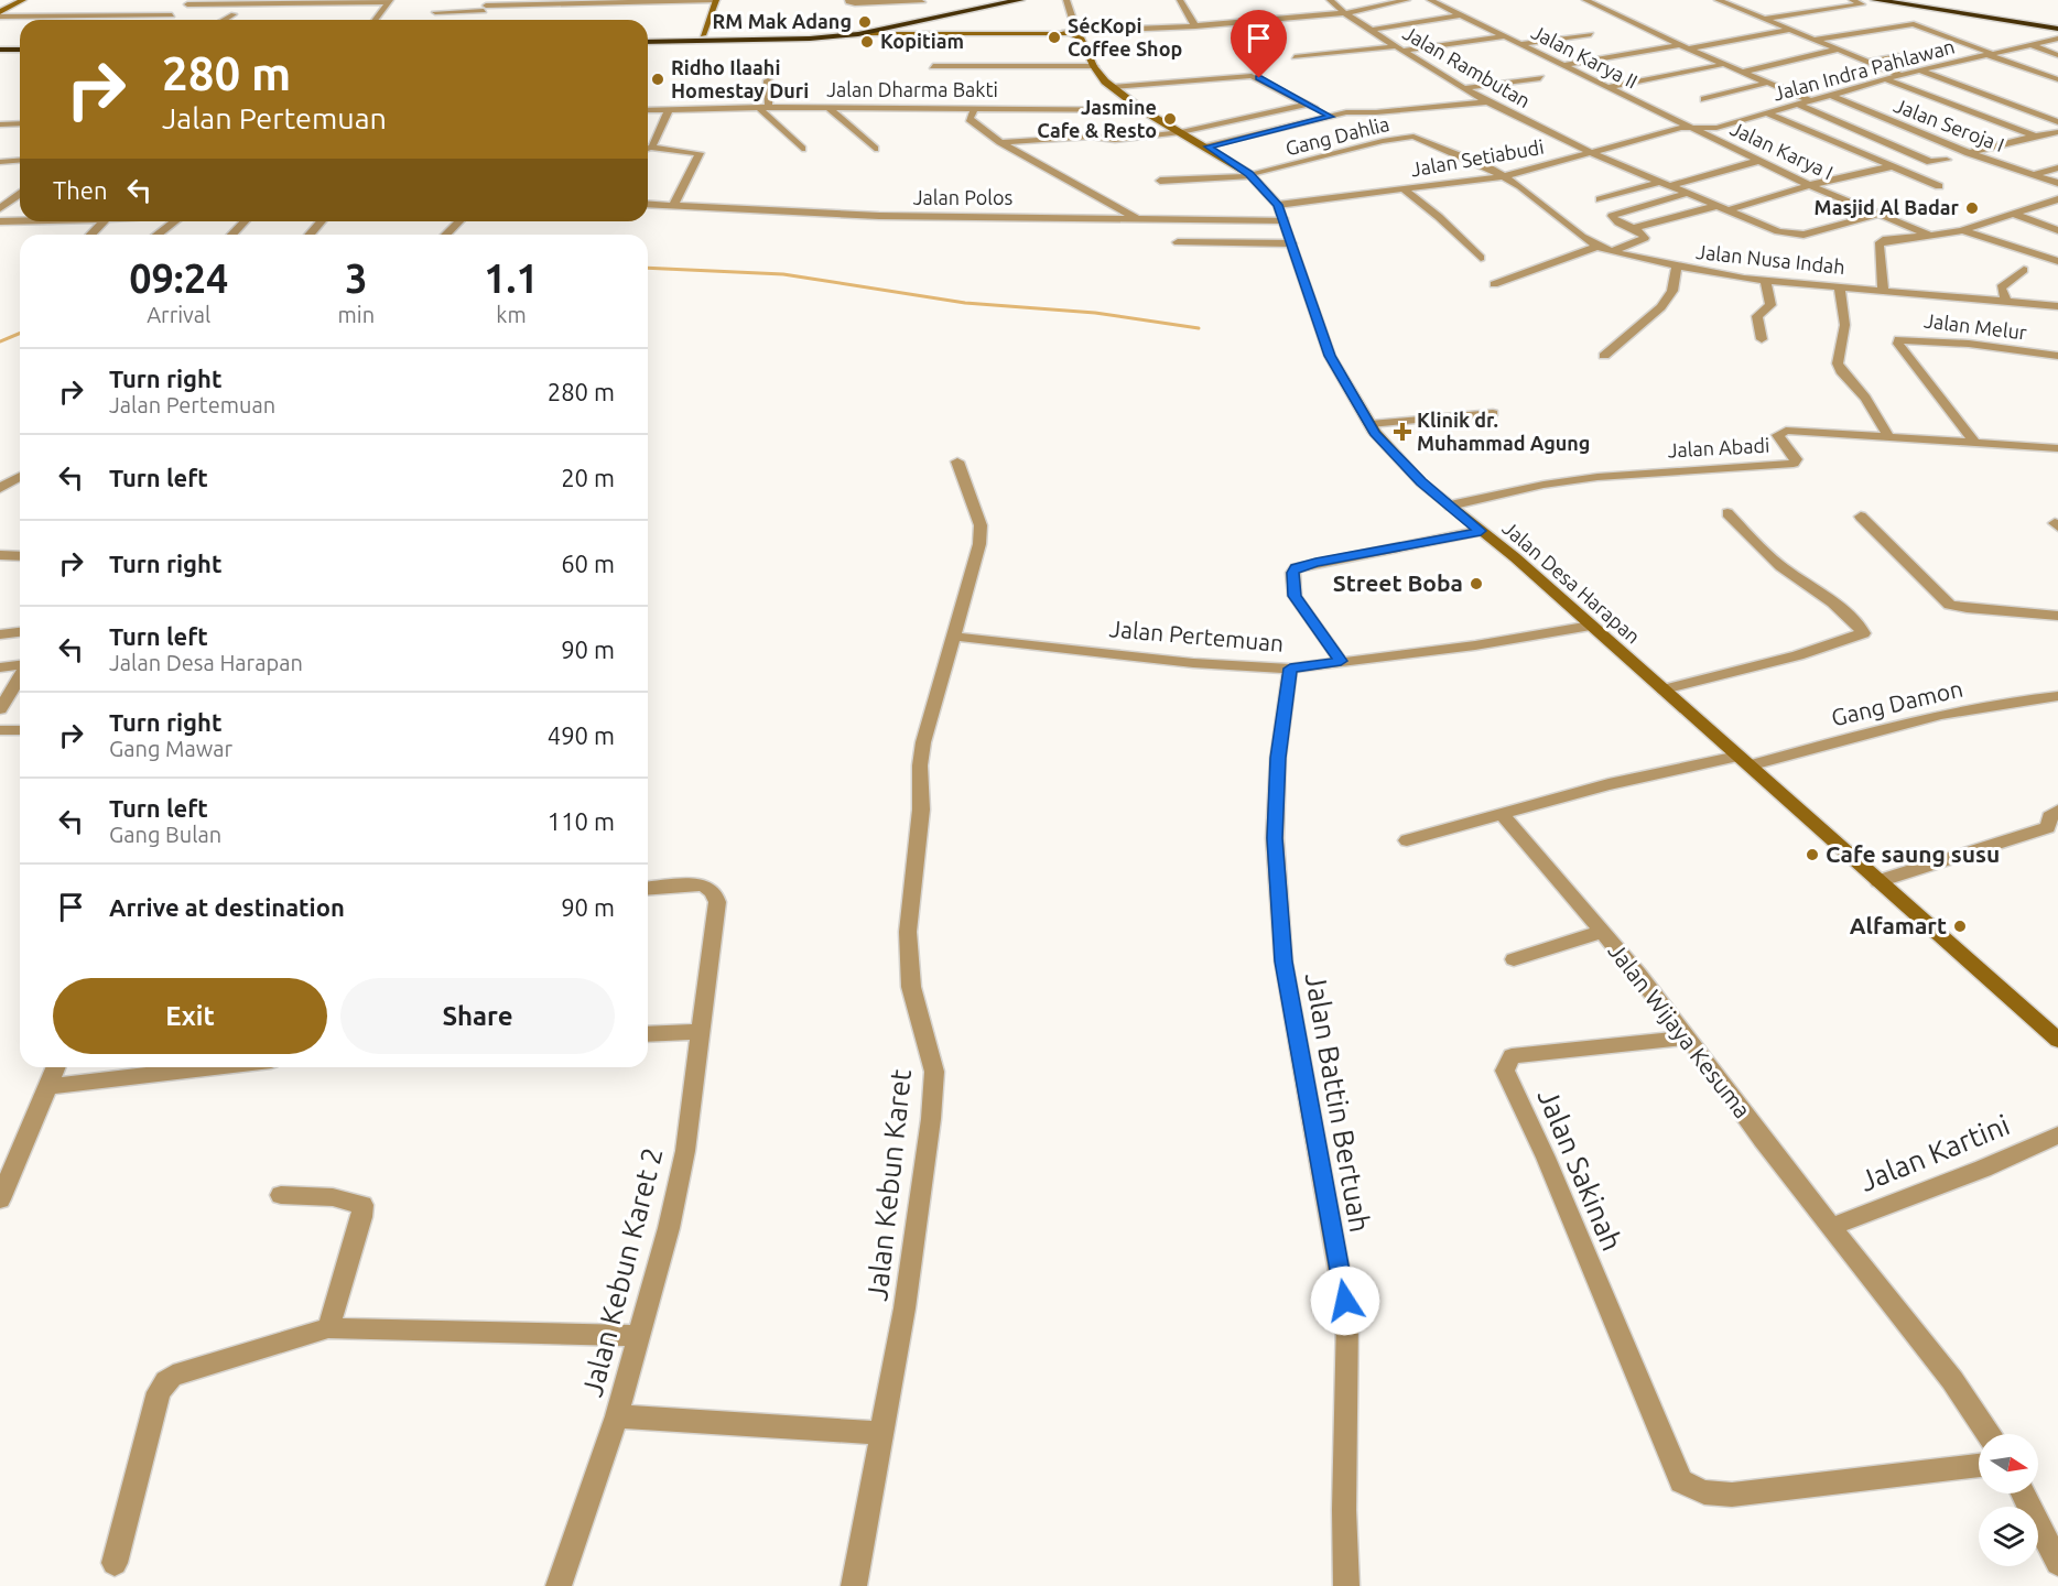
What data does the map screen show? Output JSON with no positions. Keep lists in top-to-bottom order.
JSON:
{
  "streets": {
    "street": [
      "Jalan Karya II",
      "Jalan Rambutan",
      "Jalan Indra Pahlawan",
      "Jalan Dharma Bakti",
      "Jalan Seroja I",
      "Gang Dahlia",
      "Jalan Karya I",
      "Jalan Setiabudi",
      "Jalan Polos",
      "Jalan Nusa Indah",
      "Jalan Melur",
      "Jalan Abadi",
      "Jalan Desa Harapan",
      "Jalan Pertemuan",
      "Gang Damon",
      "Jalan Wijaya Kesuma",
      "Jalan Battin Bertuah",
      "Jalan Kartini",
      "Jalan Sakinah",
      "Jalan Kebun Karet",
      "Jalan Kebun Karet 2"
    ]
  },
  "crossings": [
    ["Jalan Karya II", "Jalan Indra Pahlawan"],
    ["Jalan Karya II", "Jalan Karya I"],
    ["Jalan Rambutan", "Jalan Karya I"],
    ["Jalan Rambutan", "Jalan Setiabudi"],
    ["Jalan Indra Pahlawan", "Jalan Seroja I"],
    ["Jalan Indra Pahlawan", "Jalan Karya I"],
    ["Jalan Indra Pahlawan", "Jalan Setiabudi"],
    ["Jalan Dharma Bakti", "Jalan Desa Harapan"],
    ["Gang Dahlia", "Jalan Setiabudi"],
    ["Gang Dahlia", "Jalan Nusa Indah"],
    ["Gang Dahlia", "Jalan Desa Harapan"],
    ["Jalan Setiabudi", "Jalan Nusa Indah"],
    ["Jalan Setiabudi", "Jalan Desa Harapan"],
    ["Jalan Polos", "Jalan Desa Harapan"],
    ["Jalan Melur", "Jalan Abadi"],
    ["Jalan Abadi", "Jalan Desa Harapan"],
    ["Jalan Desa Harapan", "Jalan Pertemuan"],
    ["Jalan Desa Harapan", "Gang Damon"],
    ["Jalan Pertemuan", "Jalan Battin Bertuah"],
    ["Jalan Pertemuan", "Jalan Kebun Karet"],
    ["Jalan Wijaya Kesuma", "Jalan Kartini"],
    ["Jalan Wijaya Kesuma", "Jalan Sakinah"]
  ],
  "places": {
    "other": [
      "RM Mak Adang",
      "SécKopi Coffee Shop",
      "Kopitiam",
      "Ridho Ilaahi Homestay Duri",
      "Jasmine Cafe & Resto",
      "Masjid Al Badar",
      "Street Boba",
      "Cafe saung susu",
      "Alfamart"
    ],
    "health": ["Klinik dr. Muhammad Agung"]
  },
  "north": "right",
  "page": {
    "turn": ["280 m", "Jalan Pertemuan"],
    "then": "Then",
    "eta": [
      "09:24",
      "Arrival",
      "3",
      "min",
      "1.1",
      "km"
    ],
    "list": [
      {
        "name": "Turn right",
        "note": "Jalan Pertemuan",
        "value": "280 m"
      },
      {
        "name": "Turn left",
        "value": "20 m"
      },
      {
        "name": "Turn right",
        "value": "60 m"
      },
      {
        "name": "Turn left",
        "note": "Jalan Desa Harapan",
        "value": "90 m"
      },
      {
        "name": "Turn right",
        "note": "Gang Mawar",
        "value": "490 m"
      },
      {
        "name": "Turn left",
        "note": "Gang Bulan",
        "value": "110 m"
      },
      {
        "name": "Arrive at destination",
        "value": "90 m"
      }
    ],
    "buttons": ["Exit", "Share"]
  }
}
